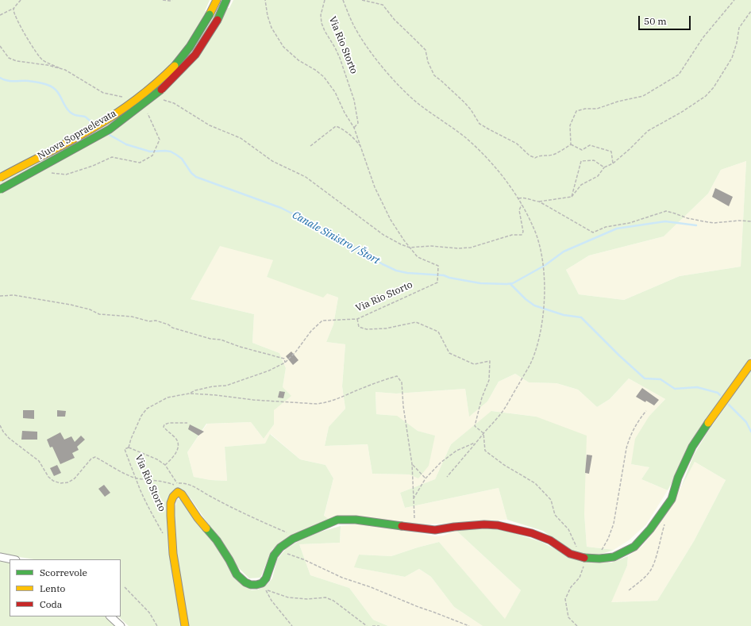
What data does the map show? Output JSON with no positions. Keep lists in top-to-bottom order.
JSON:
{
  "streets": {
    "main road": ["Nuova Sopraelevata"],
    "path": ["Via Rio Storto"]
  },
  "water": ["Canale Sinistro / Štort"],
  "legend": ["Scorrevole", "Lento", "Coda"],
  "scale_bar": "50 m"
}
